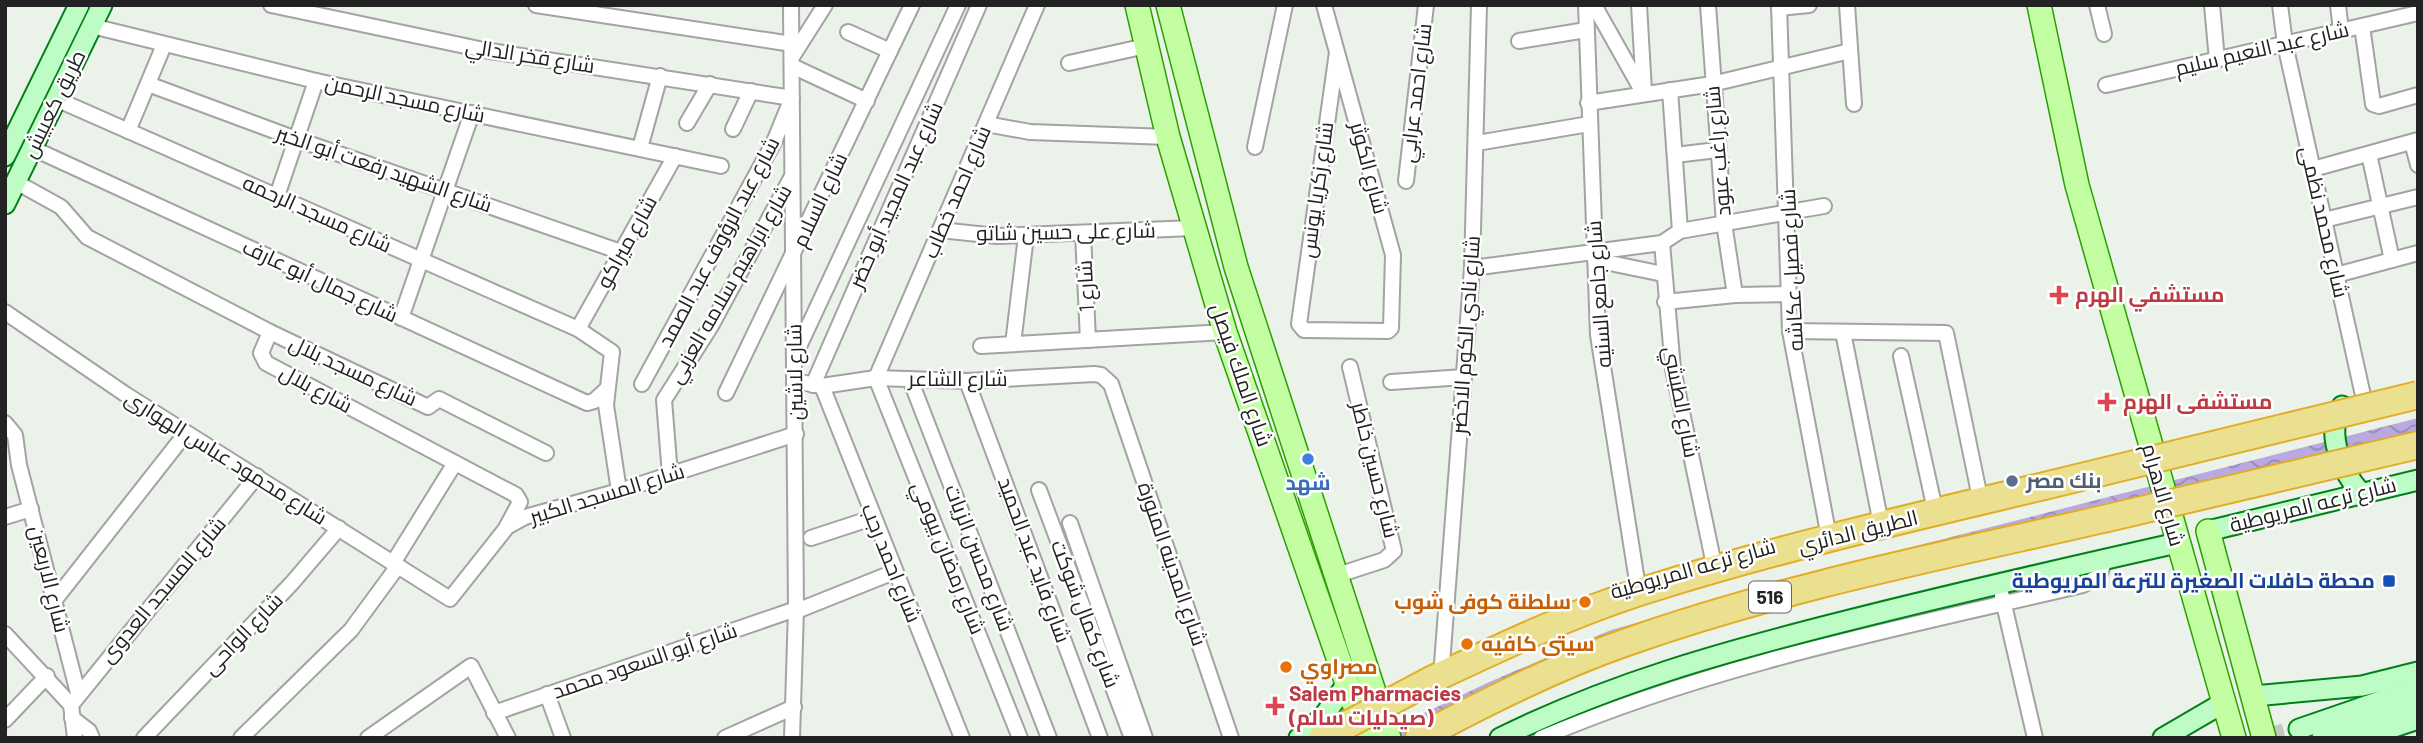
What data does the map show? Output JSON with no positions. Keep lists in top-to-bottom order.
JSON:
{
  "streets": {
    "highway": ["الطريق الدائري", "516"],
    "main road": [
      "طريق كعبيش",
      "شارع الملك فيصل",
      "شارع الاهرام",
      "شارع ترعه المريوطية"
    ],
    "street": [
      "شارع عبد النعيم سليم",
      "شارع فخر الدالي",
      "شارع احمد عرابي",
      "شارع مسجد الرحمن",
      "شارع راغب عبود",
      "شارع الكوثر",
      "شارع الشهيد رفعت أبو الخير",
      "شارع زكريا يونس",
      "شارع احمد خطاب",
      "شارع عبد المجيد أبو خضر",
      "شارع السلام",
      "شارع مسجد الرحمه",
      "شارع محمد نظمى",
      "شارع على حسين شاتو",
      "شارع ميراكو",
      "شارع عبد الرؤوف عبد الصمد",
      "شارع فصيل عكاشه",
      "شارع جمال أبو عارف",
      "شارع ابراهيم سلامه العزبي",
      "شارع 1",
      "شارع جامع السنيه",
      "شارع نادي الكوم الاخضر",
      "شارع مسجد بلال",
      "شارع لاشين",
      "شارع الشاعر",
      "شارع بلال",
      "شارع الطبشي",
      "شارع محمود عباس الهوارى",
      "شارع حسين خاطر",
      "شارع المسجد الكبير",
      "شارع رمضان بيومي",
      "شارع محسن الزيات",
      "شارع فايد عبد الحميد",
      "شارع احمد رجب",
      "شارع المدينه المنورة",
      "شارع الاربعين",
      "شارع المسجد العدوى",
      "شارع كمال شوكت",
      "شارع الواحى",
      "شارع أبو السعود محمد"
    ]
  },
  "crossings": [
    ["شارع عبد النعيم سليم", "شارع محمد نظمى"],
    ["شارع فخر الدالي", "شارع عبد الرؤوف عبد الصمد"],
    ["شارع فخر الدالي", "شارع لاشين"],
    ["شارع مسجد الرحمن", "طريق كعبيش"],
    ["شارع مسجد الرحمن", "شارع ميراكو"],
    ["طريق كعبيش", "شارع مسجد الرحمه"],
    ["طريق كعبيش", "شارع جمال أبو عارف"],
    ["شارع الكوثر", "شارع زكريا يونس"],
    ["شارع الشهيد رفعت أبو الخير", "شارع ميراكو"],
    ["شارع احمد خطاب", "شارع على حسين شاتو"],
    ["شارع احمد خطاب", "شارع الشاعر"],
    ["شارع احمد خطاب", "شارع رمضان بيومي"],
    ["شارع عبد المجيد أبو خضر", "شارع الشاعر"],
    ["شارع عبد المجيد أبو خضر", "شارع احمد رجب"],
    ["شارع السلام", "شارع لاشين"],
    ["شارع مسجد الرحمه", "شارع ميراكو"],
    ["شارع مسجد الرحمه", "شارع جمال أبو عارف"],
    ["شارع على حسين شاتو", "شارع 1"],
    ["شارع على حسين شاتو", "شارع الملك فيصل"],
    ["شارع عبد الرؤوف عبد الصمد", "شارع لاشين"],
    ["شارع فصيل عكاشه", "شارع ترعه المريوطية"],
    ["شارع ابراهيم سلامه العزبي", "شارع لاشين"],
    ["شارع ابراهيم سلامه العزبي", "شارع المسجد الكبير"],
    ["شارع جامع السنيه", "شارع ترعه المريوطية"],
    ["شارع نادي الكوم الاخضر", "شارع ترعه المريوطية"],
    ["شارع مسجد بلال", "شارع بلال"],
    ["شارع لاشين", "شارع الشاعر"],
    ["شارع لاشين", "شارع المسجد الكبير"],
    ["شارع لاشين", "شارع أبو السعود محمد"],
    ["شارع الملك فيصل", "شارع حسين خاطر"],
    ["شارع الملك فيصل", "شارع ترعه المريوطية"],
    ["شارع الشاعر", "شارع رمضان بيومي"],
    ["شارع الشاعر", "شارع محسن الزيات"],
    ["شارع الشاعر", "شارع فايد عبد الحميد"],
    ["شارع الشاعر", "شارع احمد رجب"],
    ["شارع الشاعر", "شارع المدينه المنورة"],
    ["شارع بلال", "شارع المسجد الكبير"],
    ["شارع الطبشي", "شارع ترعه المريوطية"],
    ["شارع محمود عباس الهوارى", "شارع المسجد الكبير"],
    ["شارع محمود عباس الهوارى", "شارع المسجد العدوى"],
    ["شارع محمود عباس الهوارى", "شارع الواحى"],
    ["شارع الاهرام", "شارع ترعه المريوطية"],
    ["شارع احمد رجب", "شارع أبو السعود محمد"],
    ["شارع الاربعين", "شارع المسجد العدوى"]
  ],
  "places": {
    "health": ["مستشفي الهرم", "مستشفى الهرم", "Salem Pharmacies (صيدليات سالم)"],
    "other": [
      "شهد",
      "بنك مصر",
      "سلطنة كوفى شوب",
      "سيتى كافيه",
      "مصراوي"
    ],
    "transit": ["محطة حافلات الصغيرة للترعة المريوطية"]
  }
}
